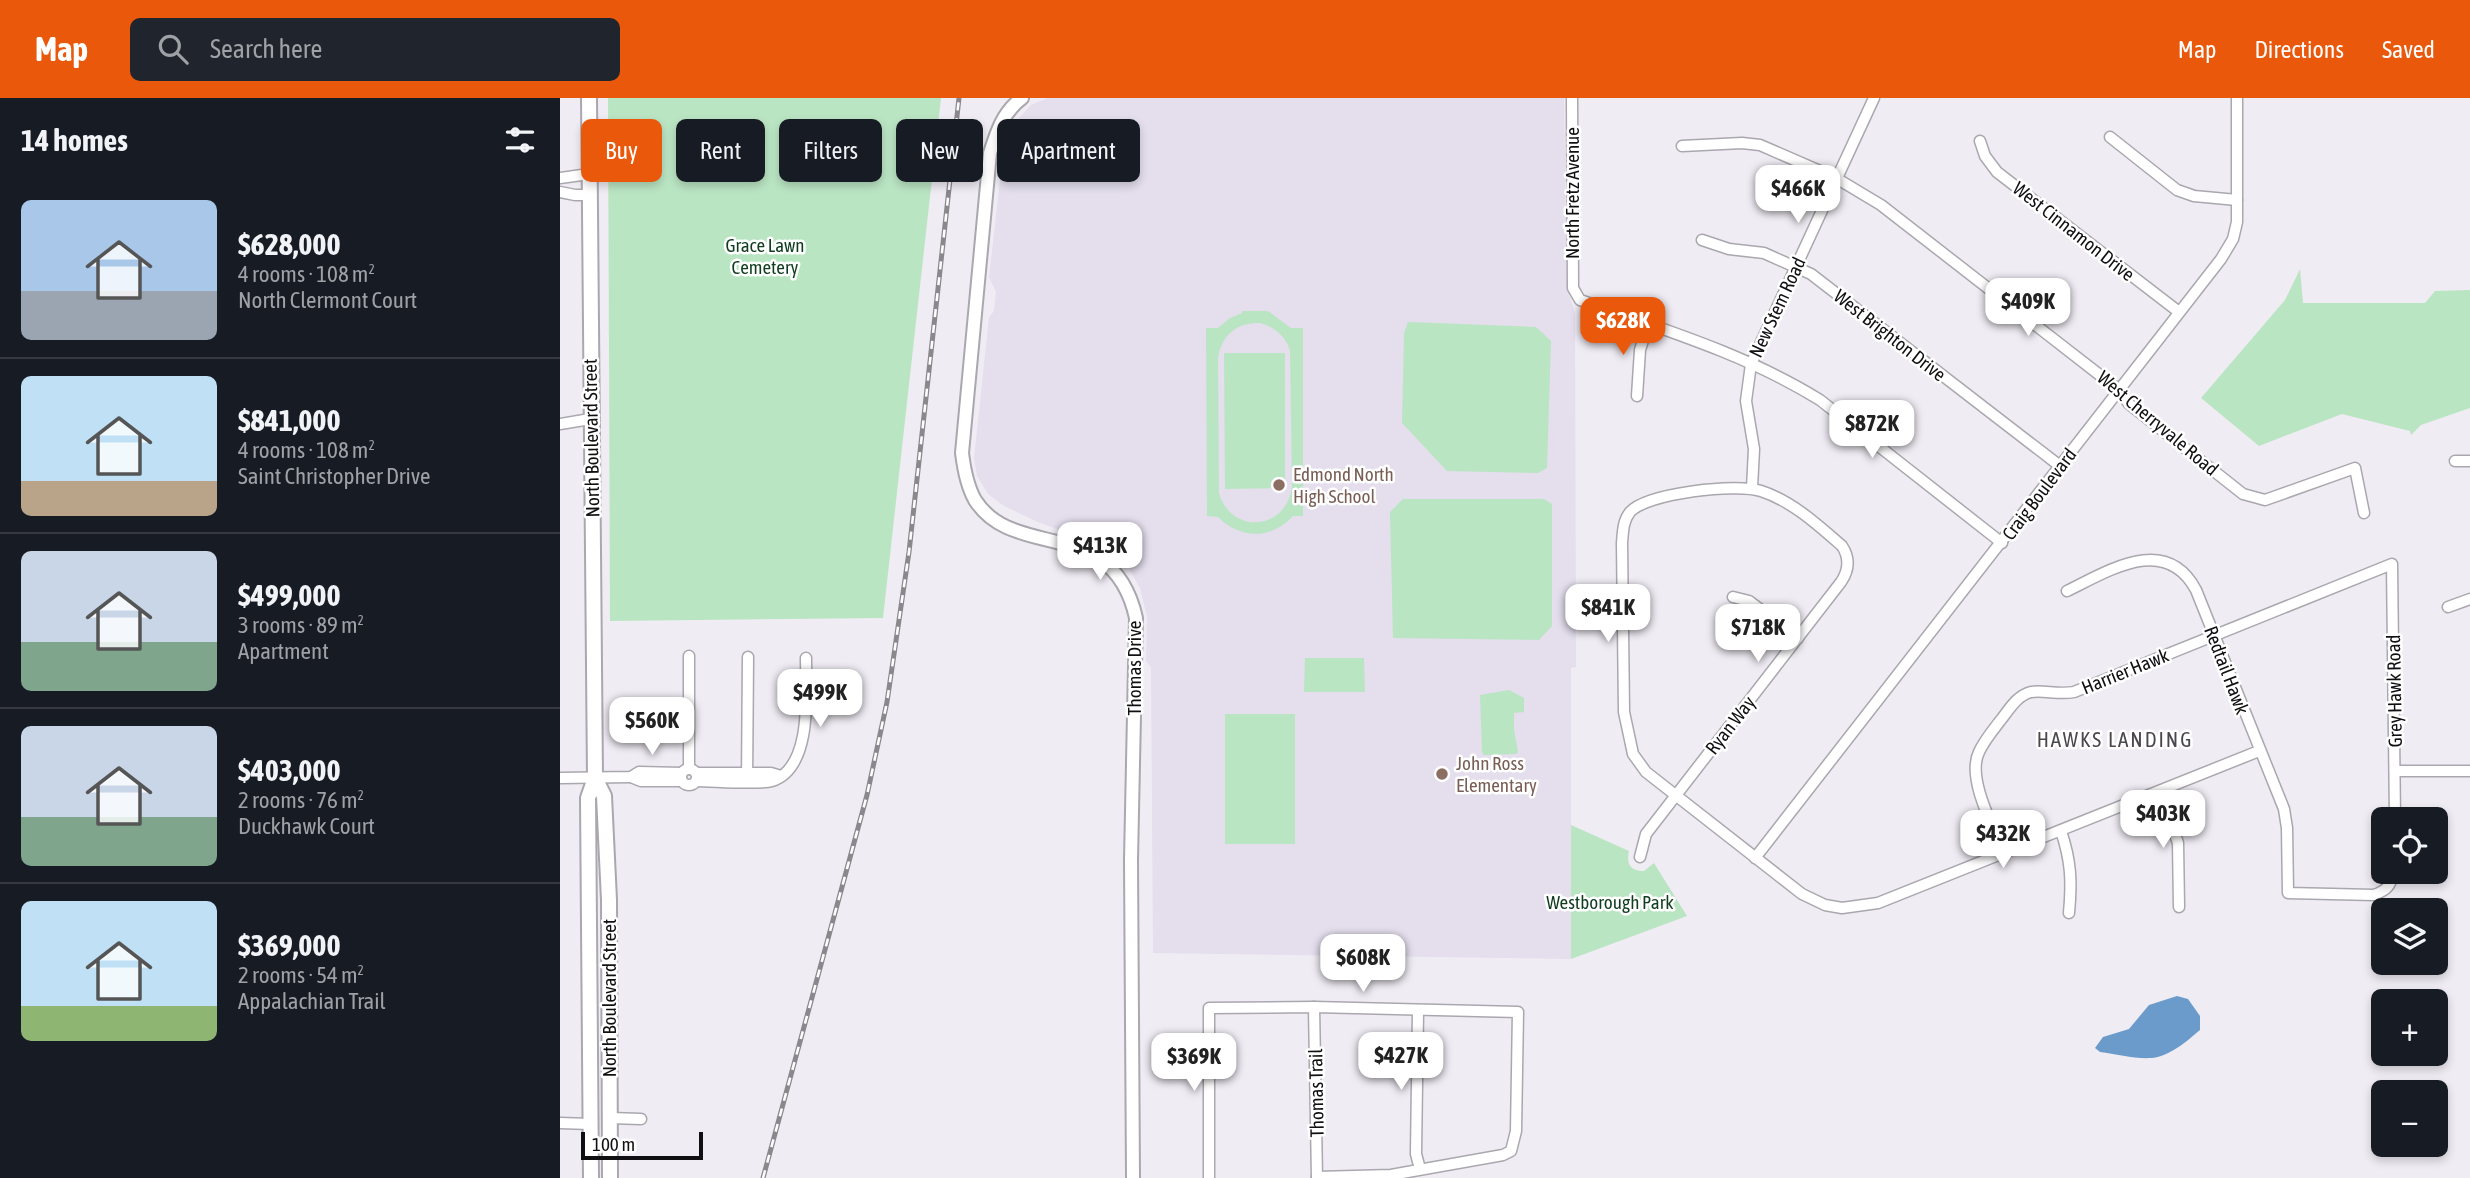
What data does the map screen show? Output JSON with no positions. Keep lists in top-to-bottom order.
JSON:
{
  "streets": {
    "main road": ["North Boulevard Street"],
    "street": [
      "North Fretz Avenue",
      "West Cinnamon Drive",
      "New Stem Road",
      "West Brighton Drive",
      "West Cherryvale Road",
      "Craig Boulevard",
      "Thomas Drive",
      "Redtail Hawk",
      "Harrier Hawk",
      "Grey Hawk Road",
      "Ryan Way",
      "Thomas Trail"
    ]
  },
  "crossings": [
    ["West Cinnamon Drive", "Craig Boulevard"],
    ["New Stem Road", "West Brighton Drive"],
    ["New Stem Road", "West Cherryvale Road"],
    ["New Stem Road", "Ryan Way"],
    ["West Brighton Drive", "Craig Boulevard"],
    ["West Cherryvale Road", "Craig Boulevard"],
    ["Redtail Hawk", "Harrier Hawk"],
    ["Harrier Hawk", "Grey Hawk Road"]
  ],
  "districts": ["HAWKS LANDING"],
  "parks": ["Grace Lawn Cemetery", "Westborough Park"],
  "places": ["Edmond North High School", "John Ross Elementary"],
  "scale_bar": "100 m",
  "page": {
    "header": "Map",
    "search": "Search here",
    "nav": ["Map", "Directions", "Saved"],
    "heading": "14 homes",
    "chip": [
      "Buy",
      "Rent",
      "Filters",
      "New",
      "Apartment"
    ],
    "price": [
      "$466K",
      "$409K",
      "$628K",
      "$872K",
      "$413K",
      "$841K",
      "$718K",
      "$499K",
      "$560K",
      "$403K",
      "$432K",
      "$608K",
      "$427K",
      "$369K"
    ],
    "list": [
      {
        "name": "$628,000",
        "note": "4 rooms · 108 m² · North Clermont Court"
      },
      {
        "name": "$841,000",
        "note": "4 rooms · 108 m² · Saint Christopher Drive"
      },
      {
        "name": "$499,000",
        "note": "3 rooms · 89 m² · Apartment"
      },
      {
        "name": "$403,000",
        "note": "2 rooms · 76 m² · Duckhawk Court"
      },
      {
        "name": "$369,000",
        "note": "2 rooms · 54 m² · Appalachian Trail"
      }
    ],
    "map_buttons": ["+", "−"],
    "scale": "100 m"
  }
}
